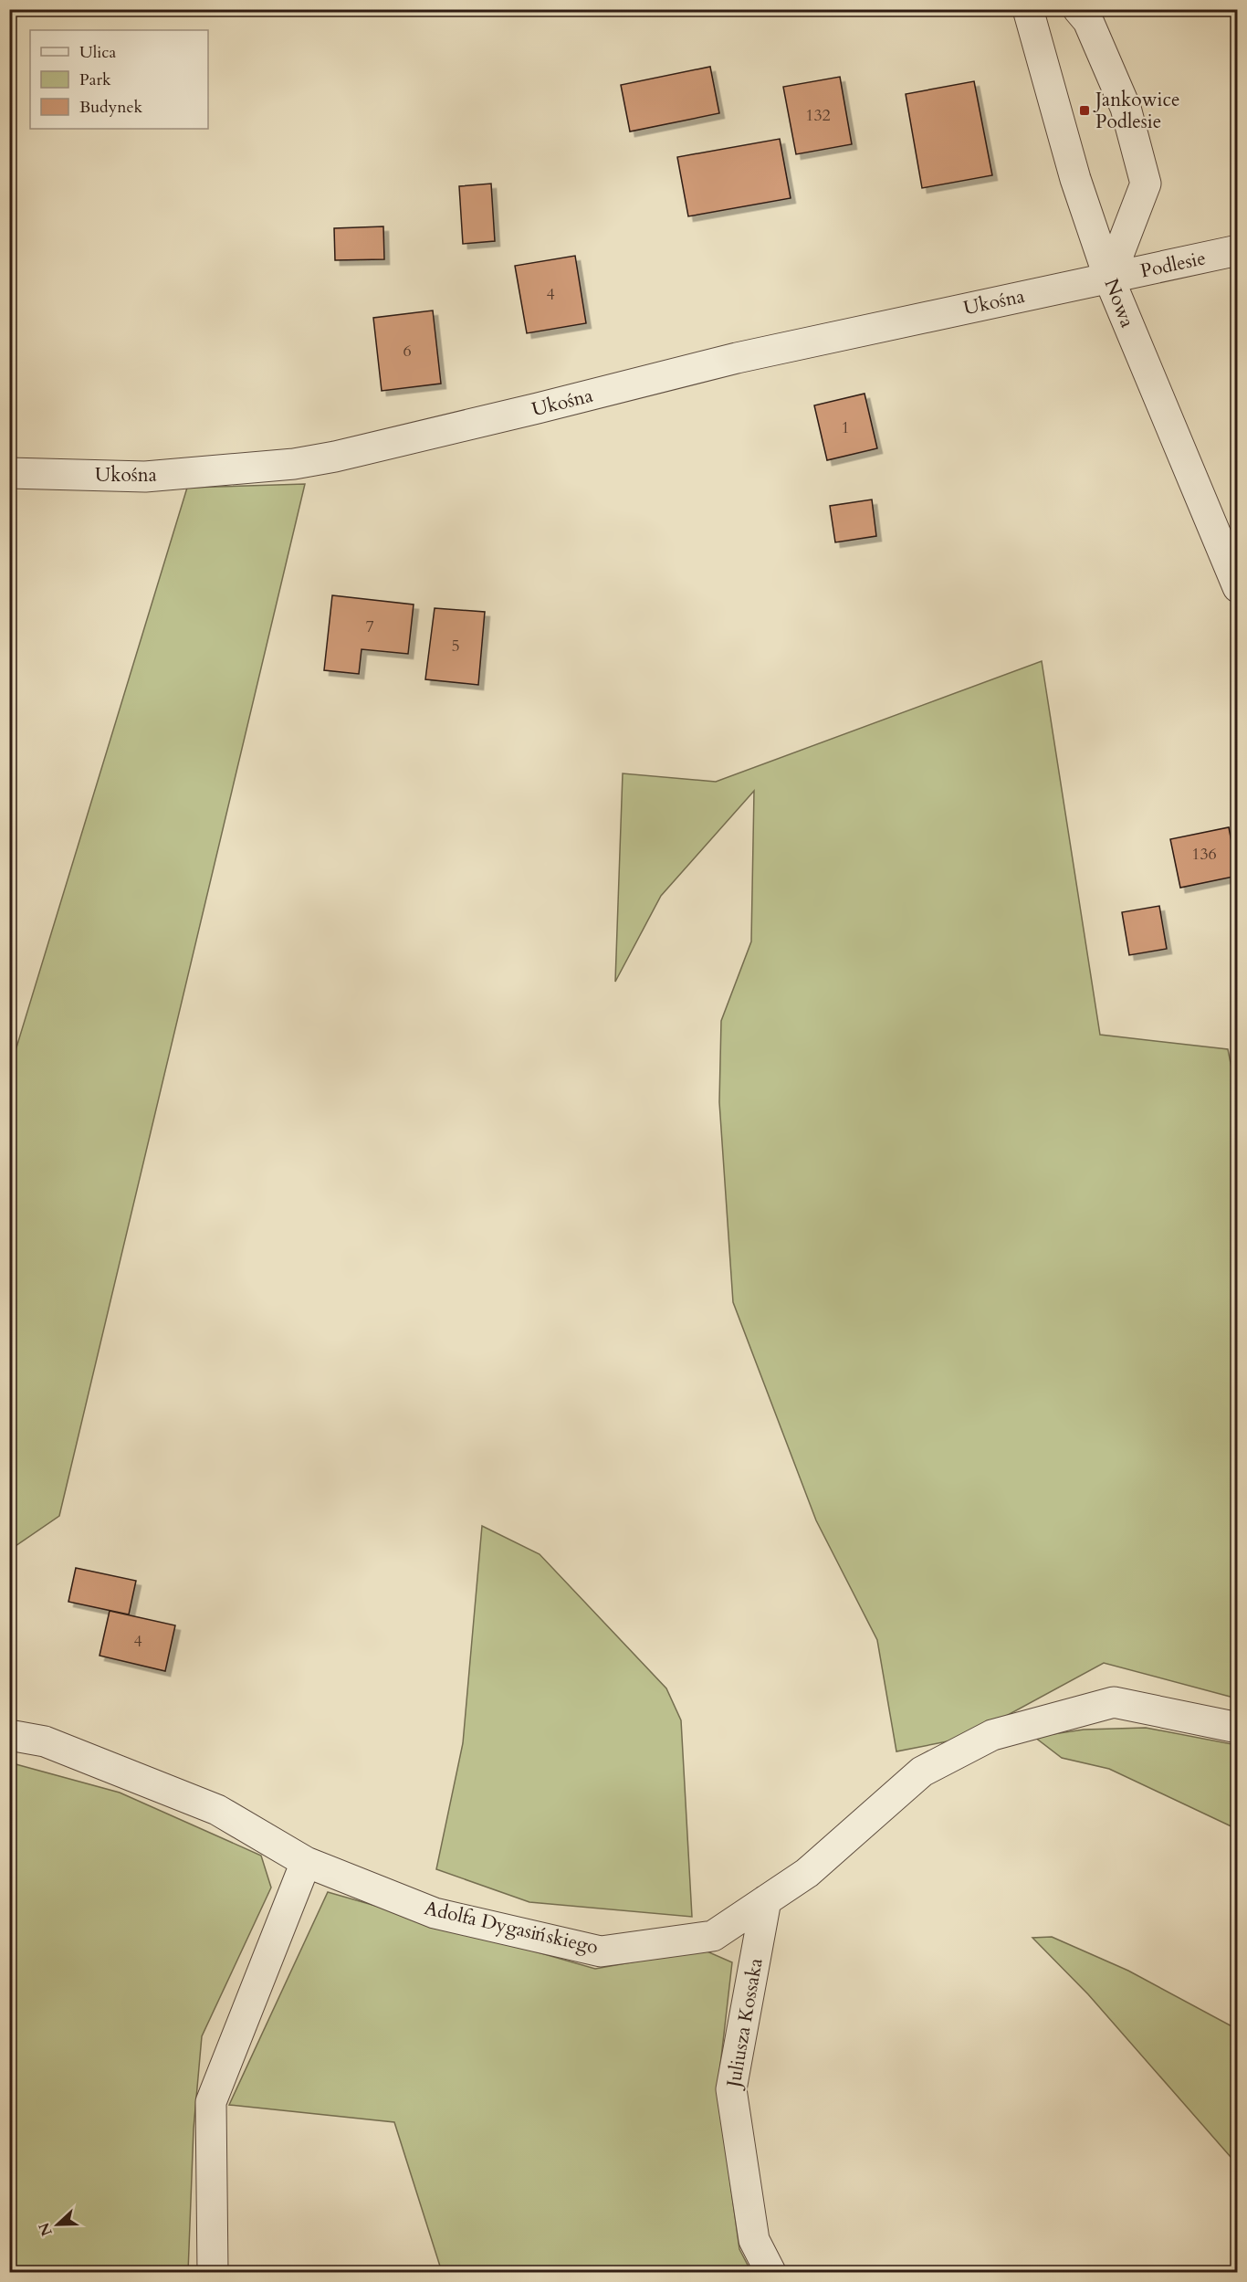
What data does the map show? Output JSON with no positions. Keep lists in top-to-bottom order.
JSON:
{
  "streets": {
    "street": [
      "Podlesie",
      "Ukośna",
      "Nowa",
      "Adolfa Dygasińskiego",
      "Juliusza Kossaka"
    ]
  },
  "crossings": [
    ["Podlesie", "Ukośna"],
    ["Podlesie", "Nowa"],
    ["Ukośna", "Nowa"],
    ["Adolfa Dygasińskiego", "Juliusza Kossaka"]
  ],
  "places": {
    "transit": ["Jankowice Podlesie"]
  },
  "house_numbers": [
    "132",
    "4",
    "6",
    "1",
    "7",
    "5",
    "136",
    "4"
  ],
  "legend": ["Ulica", "Park", "Budynek"],
  "north": "left"
}
